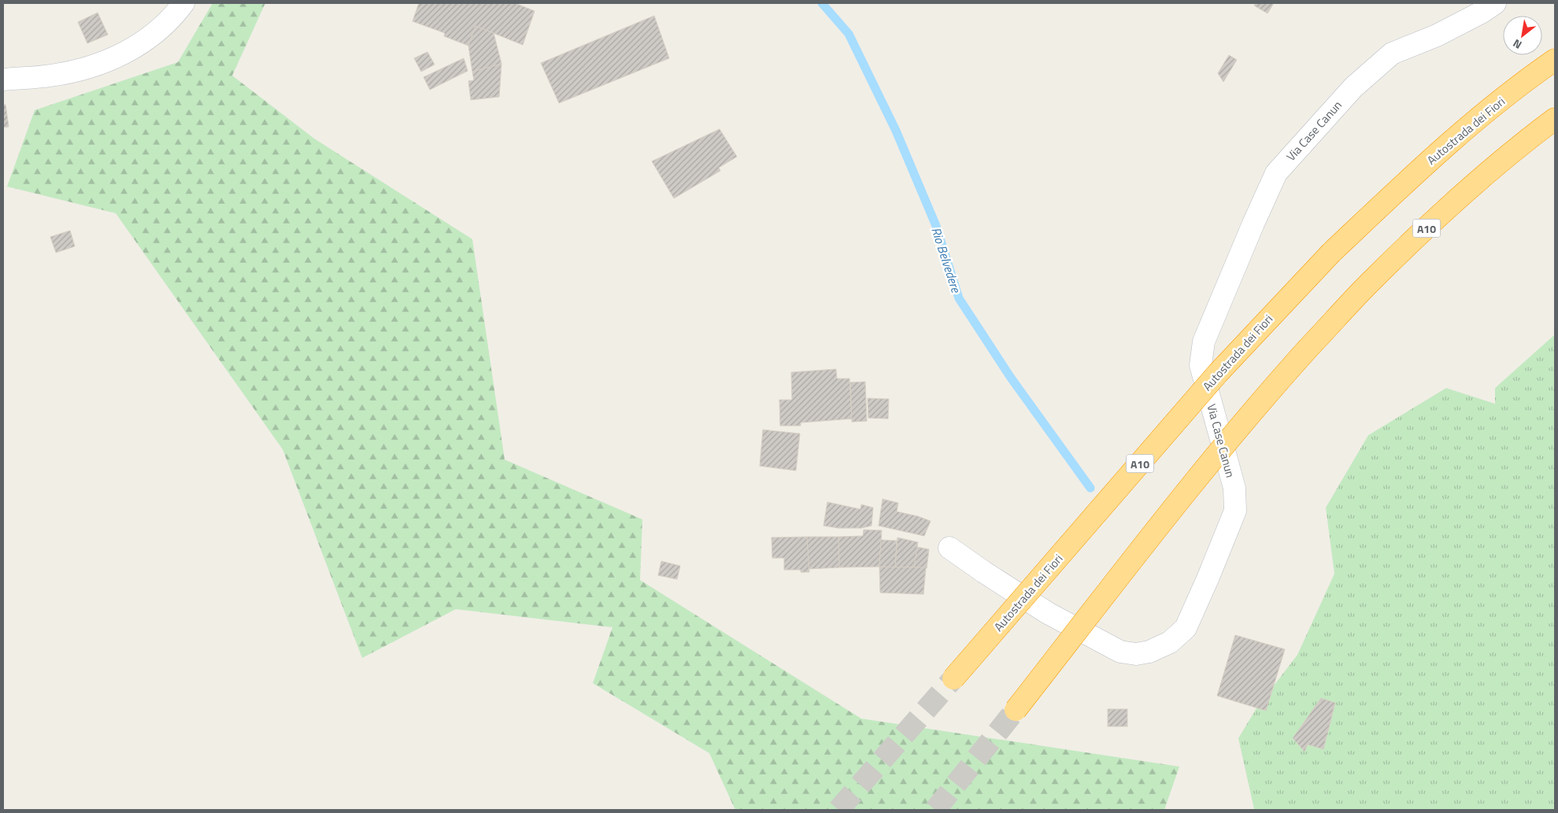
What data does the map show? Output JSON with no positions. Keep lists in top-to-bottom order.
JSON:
{
  "streets": {
    "highway": ["Autostrada dei Fiori", "A10"],
    "street": ["Via Case Canun"]
  },
  "water": ["Rio Belvedere"],
  "north": "bottom left"
}
